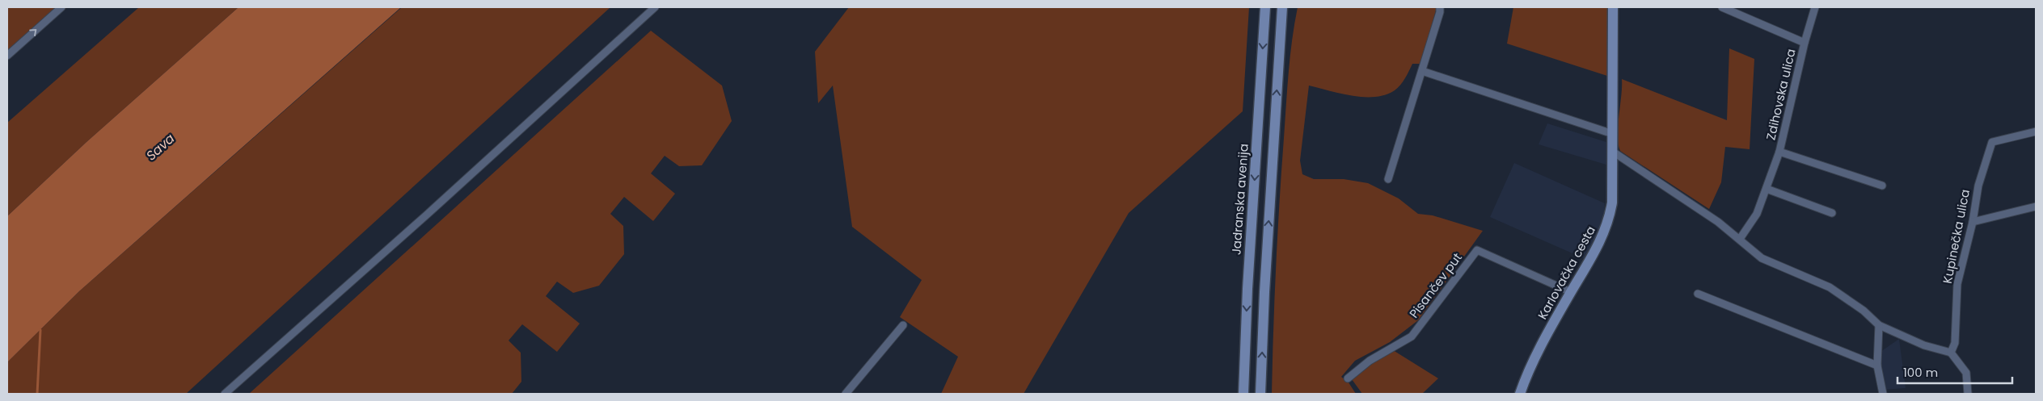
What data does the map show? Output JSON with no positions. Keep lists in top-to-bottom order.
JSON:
{
  "streets": {
    "main road": ["Jadranska avenija", "Karlovačka cesta"],
    "street": ["Zdihovska ulica", "Kupinečka ulica", "Pisančev put"]
  },
  "crossings": [
    ["Karlovačka cesta", "Pisančev put"]
  ],
  "water": ["Sava"],
  "scale_bar": "100 m"
}
